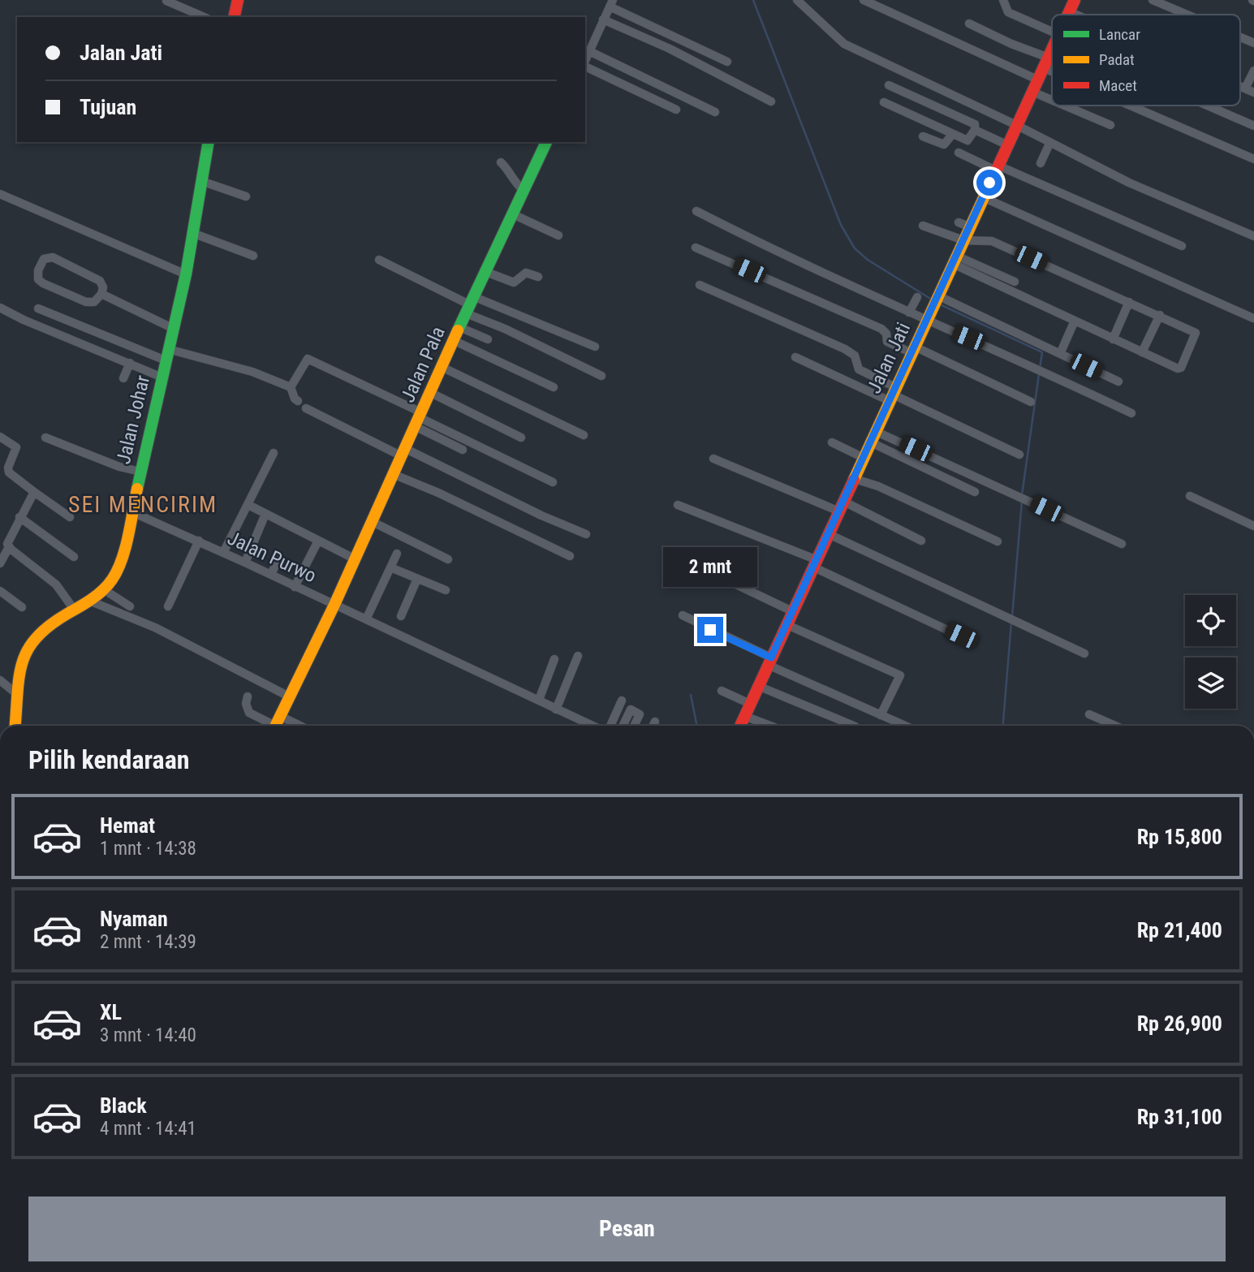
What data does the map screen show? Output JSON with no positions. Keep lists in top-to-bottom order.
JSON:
{
  "streets": {
    "street": [
      "Jalan Jati",
      "Jalan Pala",
      "Jalan Johar",
      "Jalan Purwo"
    ]
  },
  "crossings": [
    ["Jalan Pala", "Jalan Purwo"],
    ["Jalan Johar", "Jalan Purwo"]
  ],
  "districts": ["SEI MENCIRIM"],
  "legend": ["Lancar", "Padat", "Macet"],
  "page": {
    "banner": ["Jalan Jati", "Tujuan"],
    "bubble": "2 mnt",
    "heading": "Pilih kendaraan",
    "list": [
      {
        "name": "Hemat",
        "note": "1 mnt · 14:38",
        "value": "Rp 15,800"
      },
      {
        "name": "Nyaman",
        "note": "2 mnt · 14:39",
        "value": "Rp 21,400"
      },
      {
        "name": "XL",
        "note": "3 mnt · 14:40",
        "value": "Rp 26,900"
      },
      {
        "name": "Black",
        "note": "4 mnt · 14:41",
        "value": "Rp 31,100"
      }
    ],
    "buttons": "Pesan"
  }
}
